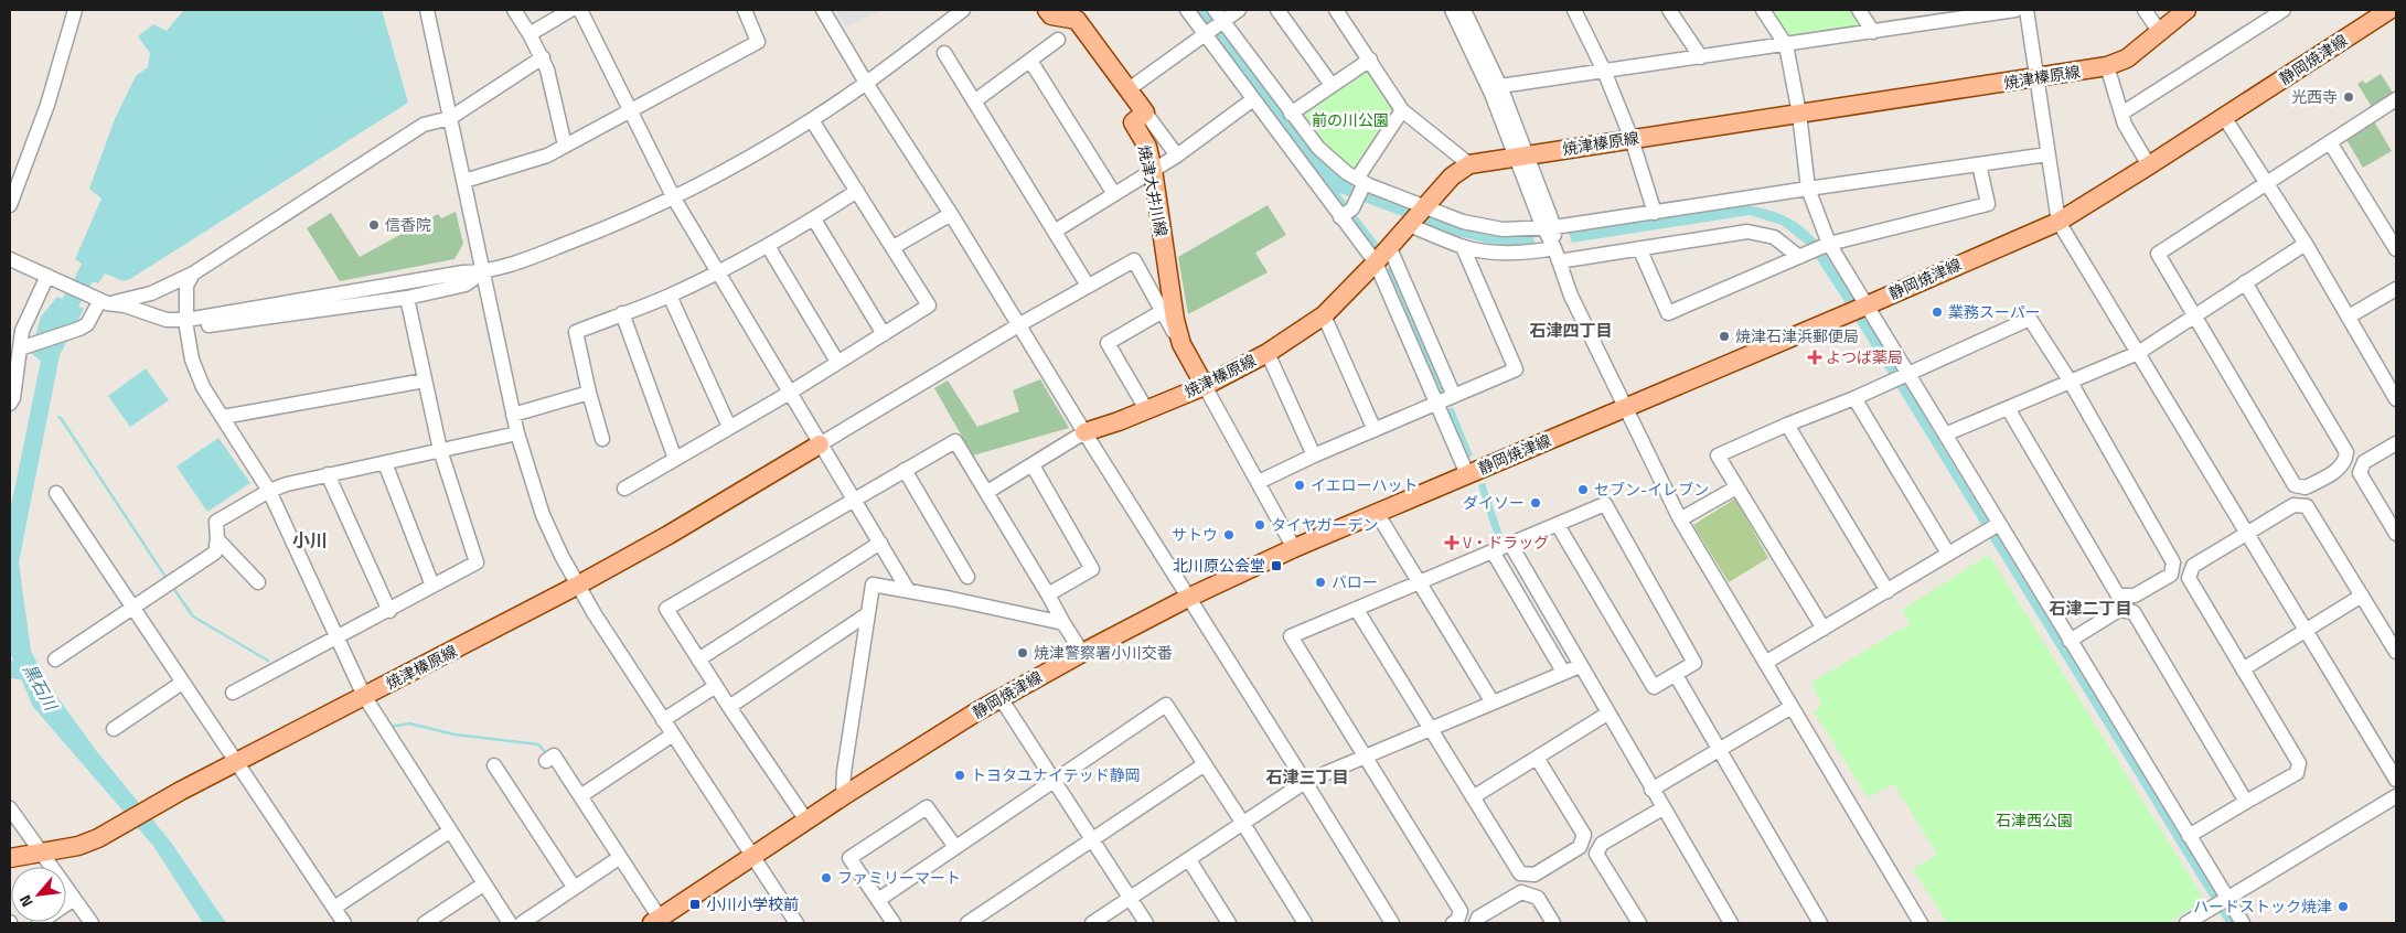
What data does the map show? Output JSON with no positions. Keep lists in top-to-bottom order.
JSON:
{
  "streets": {
    "main road": ["静岡焼津線", "焼津榛原線", "焼津大井川線"]
  },
  "crossings": [
    ["焼津榛原線", "焼津大井川線"]
  ],
  "districts": [
    "石津四丁目",
    "小川",
    "石津二丁目",
    "石津三丁目"
  ],
  "water": ["黒石川"],
  "parks": ["前の川公園", "石津西公園"],
  "places": {
    "other": [
      "光西寺",
      "信香院",
      "業務スーパー",
      "焼津石津浜郵便局",
      "イエローハット",
      "セブン-イレブン",
      "ダイソー",
      "タイヤガーデン",
      "サトウ",
      "バロー",
      "焼津警察署小川交番",
      "トヨタユナイテッド静岡",
      "ファミリーマート",
      "ハードストック焼津"
    ],
    "health": ["よつば薬局", "V・ドラッグ"],
    "transit": ["北川原公会堂", "小川小学校前"]
  },
  "north": "bottom left"
}
